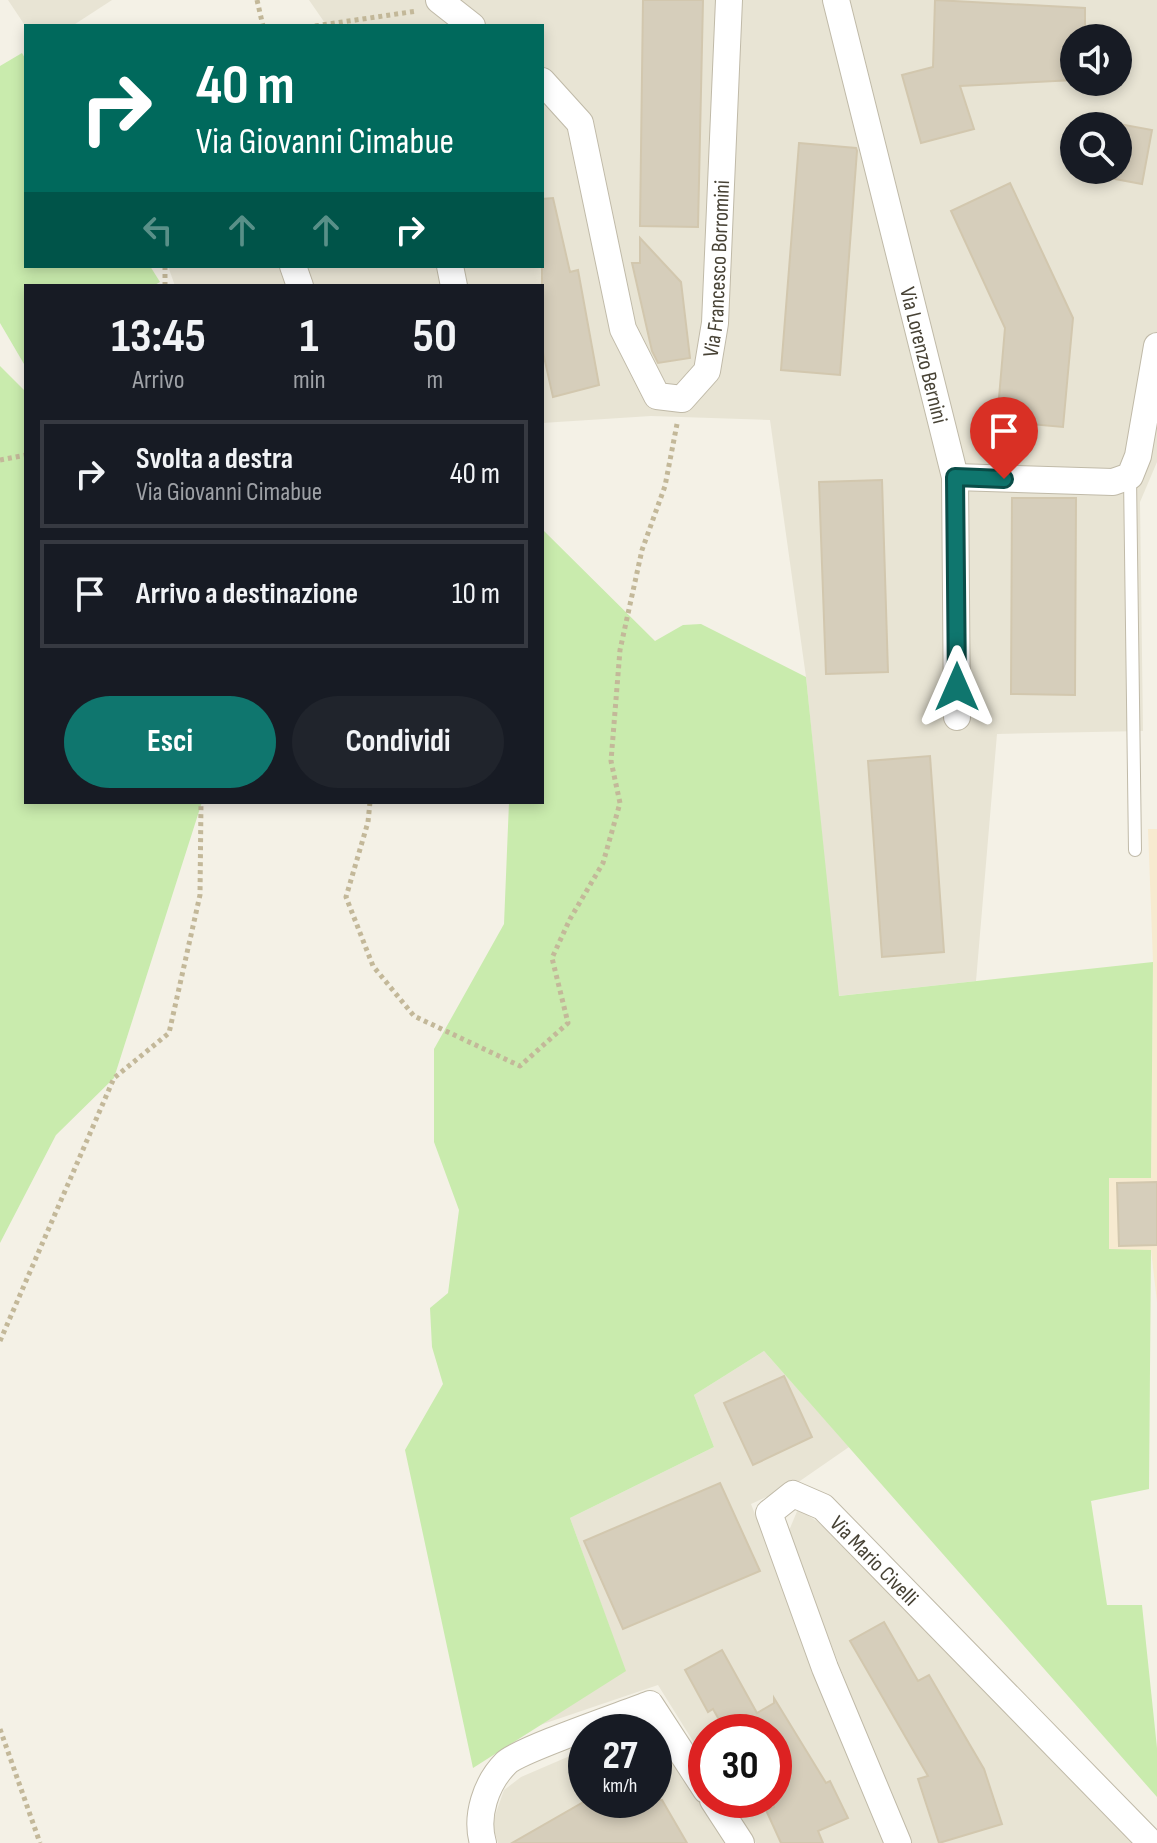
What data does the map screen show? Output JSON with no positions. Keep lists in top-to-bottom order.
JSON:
{
  "streets": {
    "street": ["Via Francesco Borromini", "Via Lorenzo Bernini", "Via Mario Civelli"]
  },
  "page": {
    "turn": ["40 m", "Via Giovanni Cimabue"],
    "eta": [
      "13:45",
      "Arrivo",
      "1",
      "min",
      "50",
      "m"
    ],
    "list": [
      {
        "name": "Svolta a destra",
        "note": "Via Giovanni Cimabue",
        "value": "40 m"
      },
      {
        "name": "Arrivo a destinazione",
        "value": "10 m"
      }
    ],
    "buttons": ["Esci", "Condividi"],
    "speed": "27 km/h",
    "limit": "30"
  }
}
